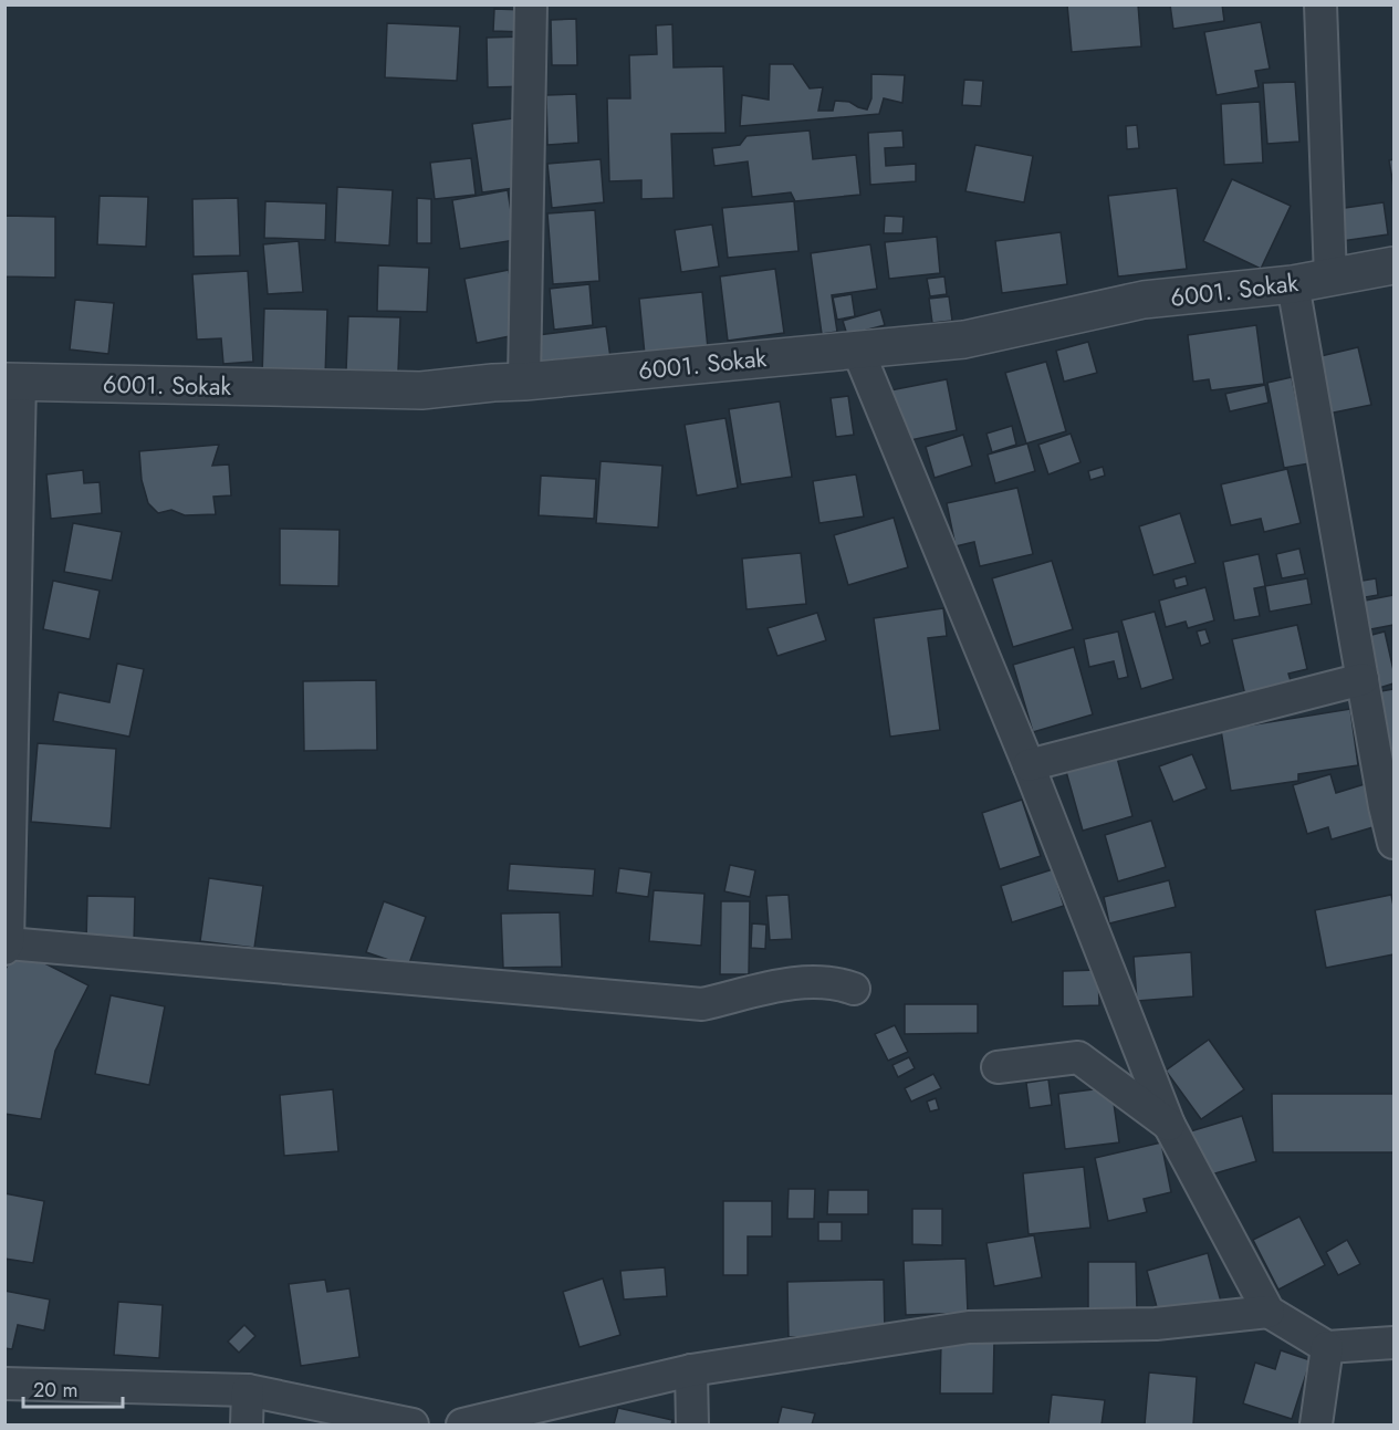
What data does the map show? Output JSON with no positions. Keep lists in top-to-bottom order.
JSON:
{
  "streets": {
    "street": ["6001. Sokak"]
  },
  "scale_bar": "20 m"
}
